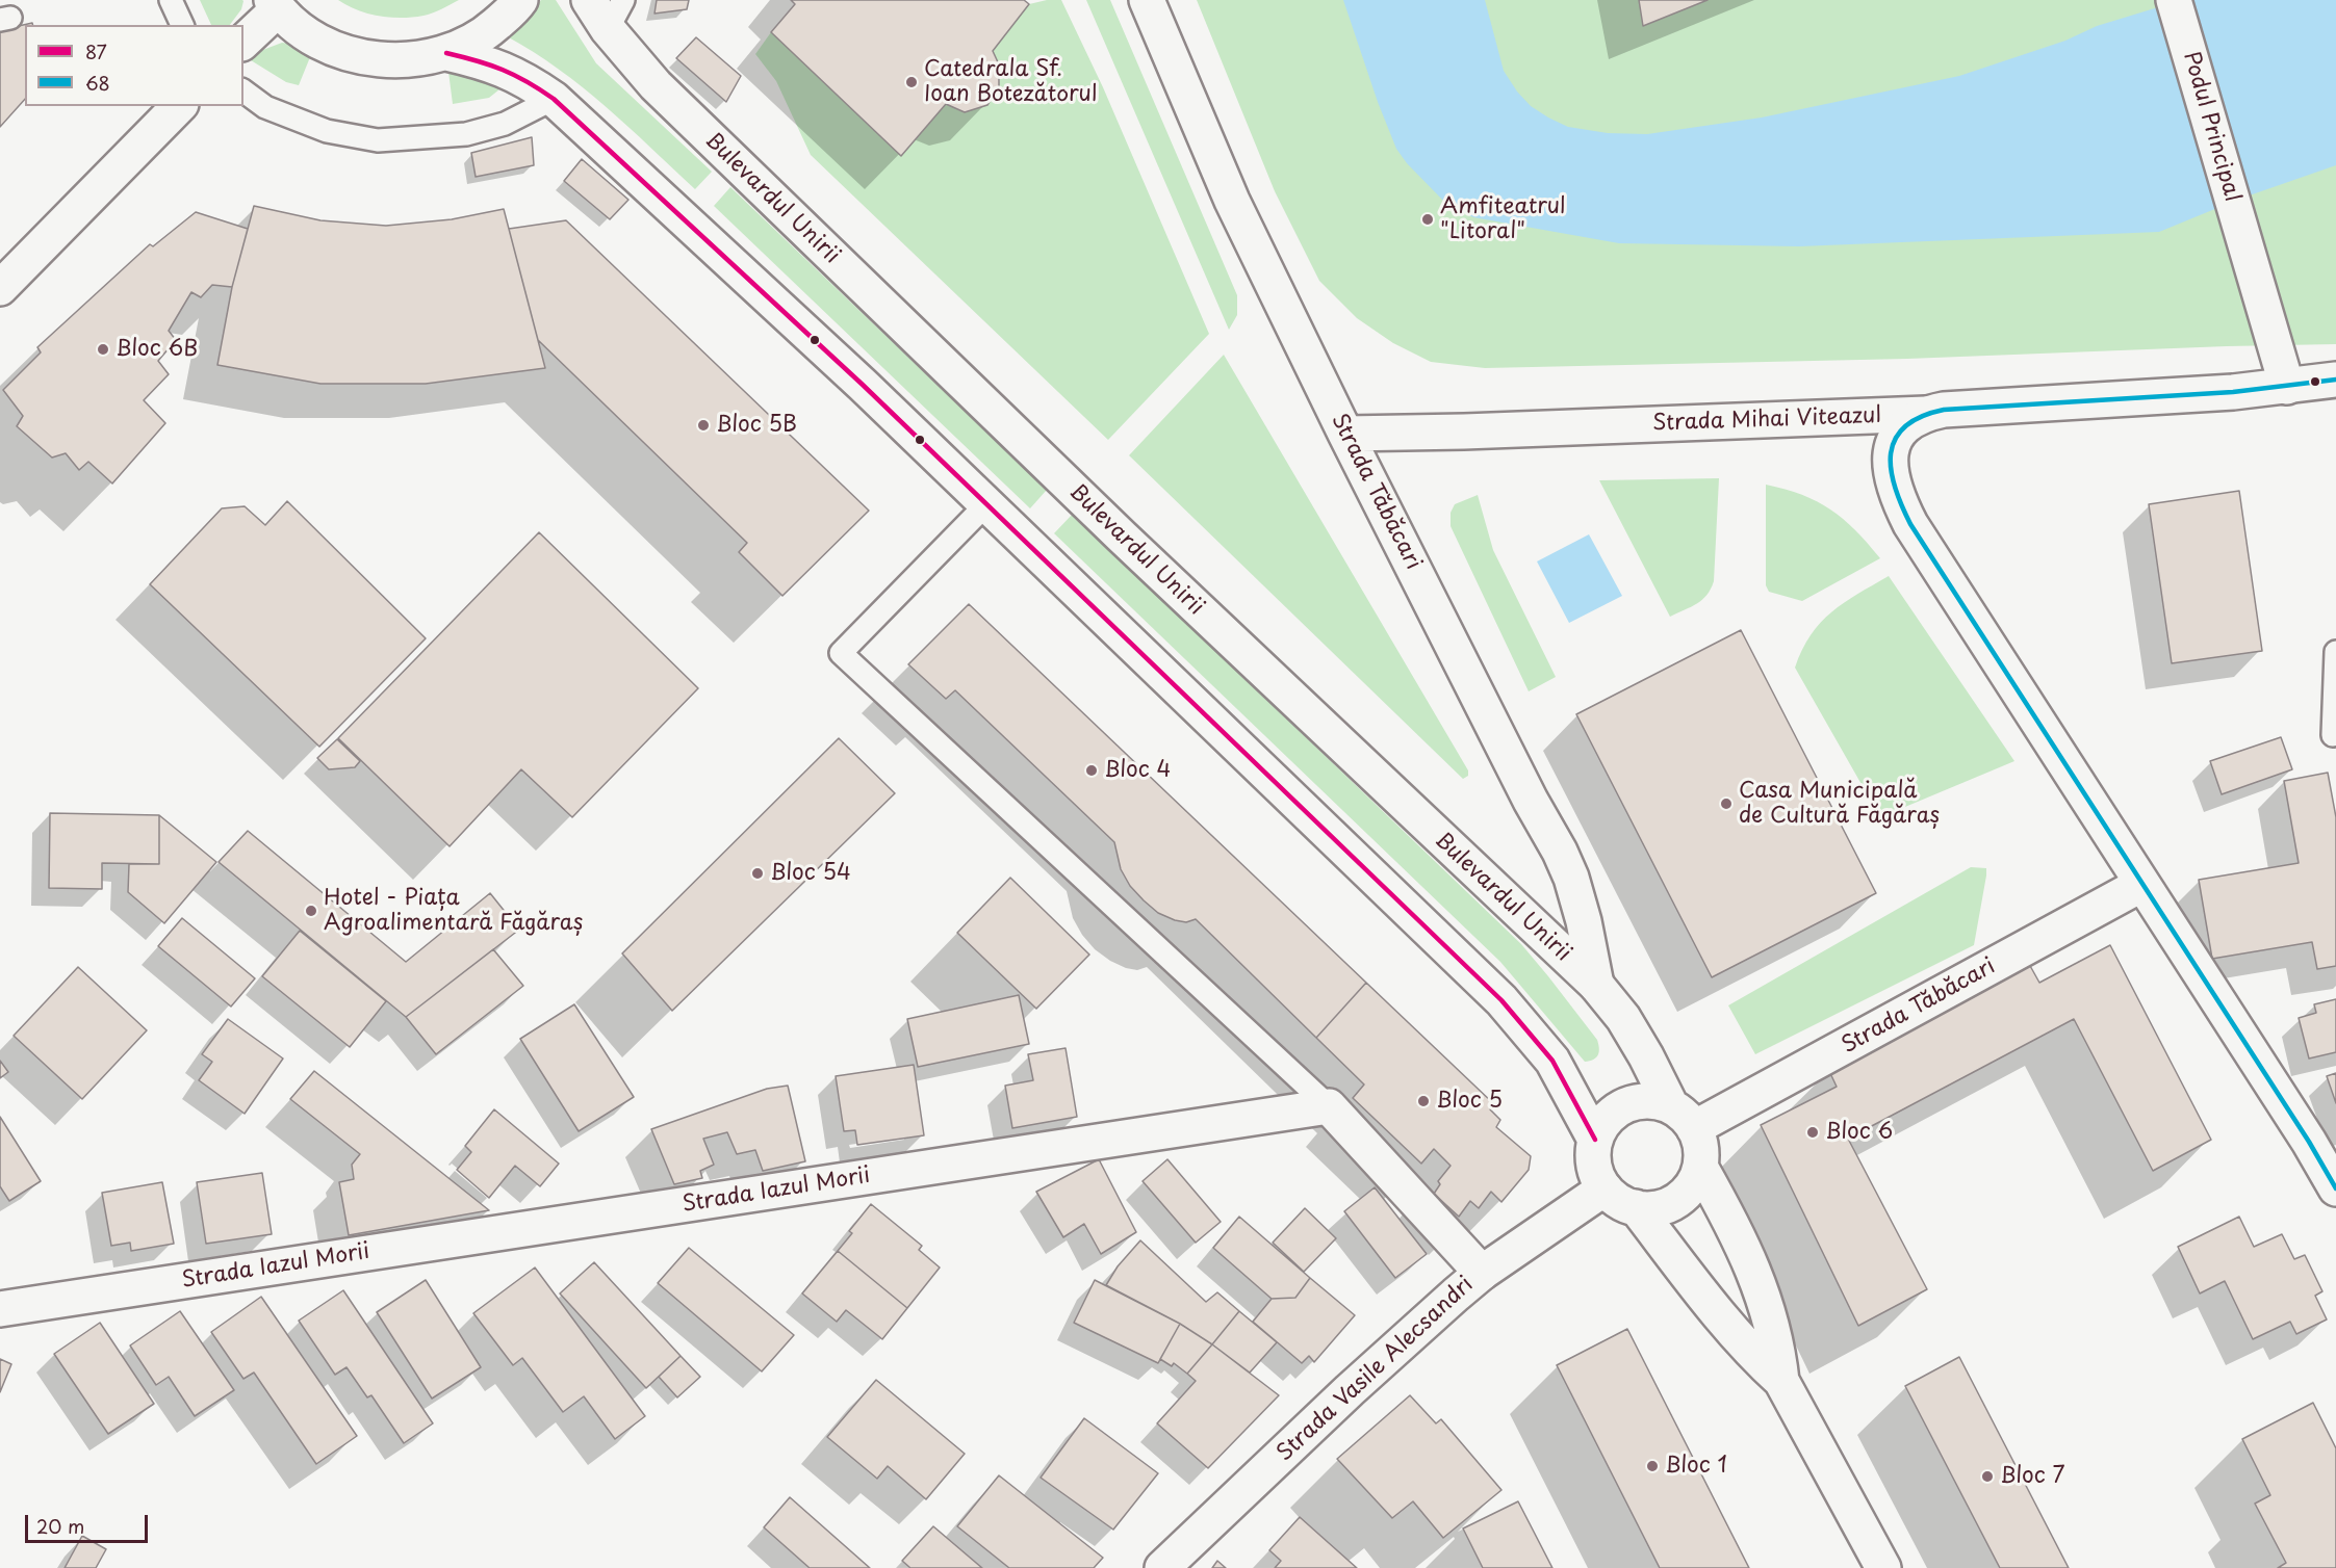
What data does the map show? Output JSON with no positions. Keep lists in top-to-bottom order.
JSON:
{
  "streets": {
    "main road": [
      "Podul Principal",
      "Bulevardul Unirii",
      "Strada Mihai Viteazul",
      "Strada Tăbăcari",
      "Strada Iazul Morii",
      "Strada Vasile Alecsandri"
    ]
  },
  "crossings": [
    ["Podul Principal", "Strada Mihai Viteazul"],
    ["Bulevardul Unirii", "Strada Tăbăcari"],
    ["Bulevardul Unirii", "Strada Vasile Alecsandri"],
    ["Strada Mihai Viteazul", "Strada Tăbăcari"],
    ["Strada Tăbăcari", "Strada Vasile Alecsandri"]
  ],
  "places": [
    "Catedrala Sf. Ioan Botezătorul",
    "Amfiteatrul \"Litoral\"",
    "Bloc 6B",
    "Bloc 5B",
    "Bloc 4",
    "Casa Municipală de Cultură Făgăraș",
    "Bloc 54",
    "Hotel - Piața Agroalimentară Făgăraș",
    "Bloc 5",
    "Bloc 6",
    "Bloc 1",
    "Bloc 7"
  ],
  "lines": ["transit line 87", "transit line 68"],
  "legend": ["87", "68"],
  "scale_bar": "20 m"
}
